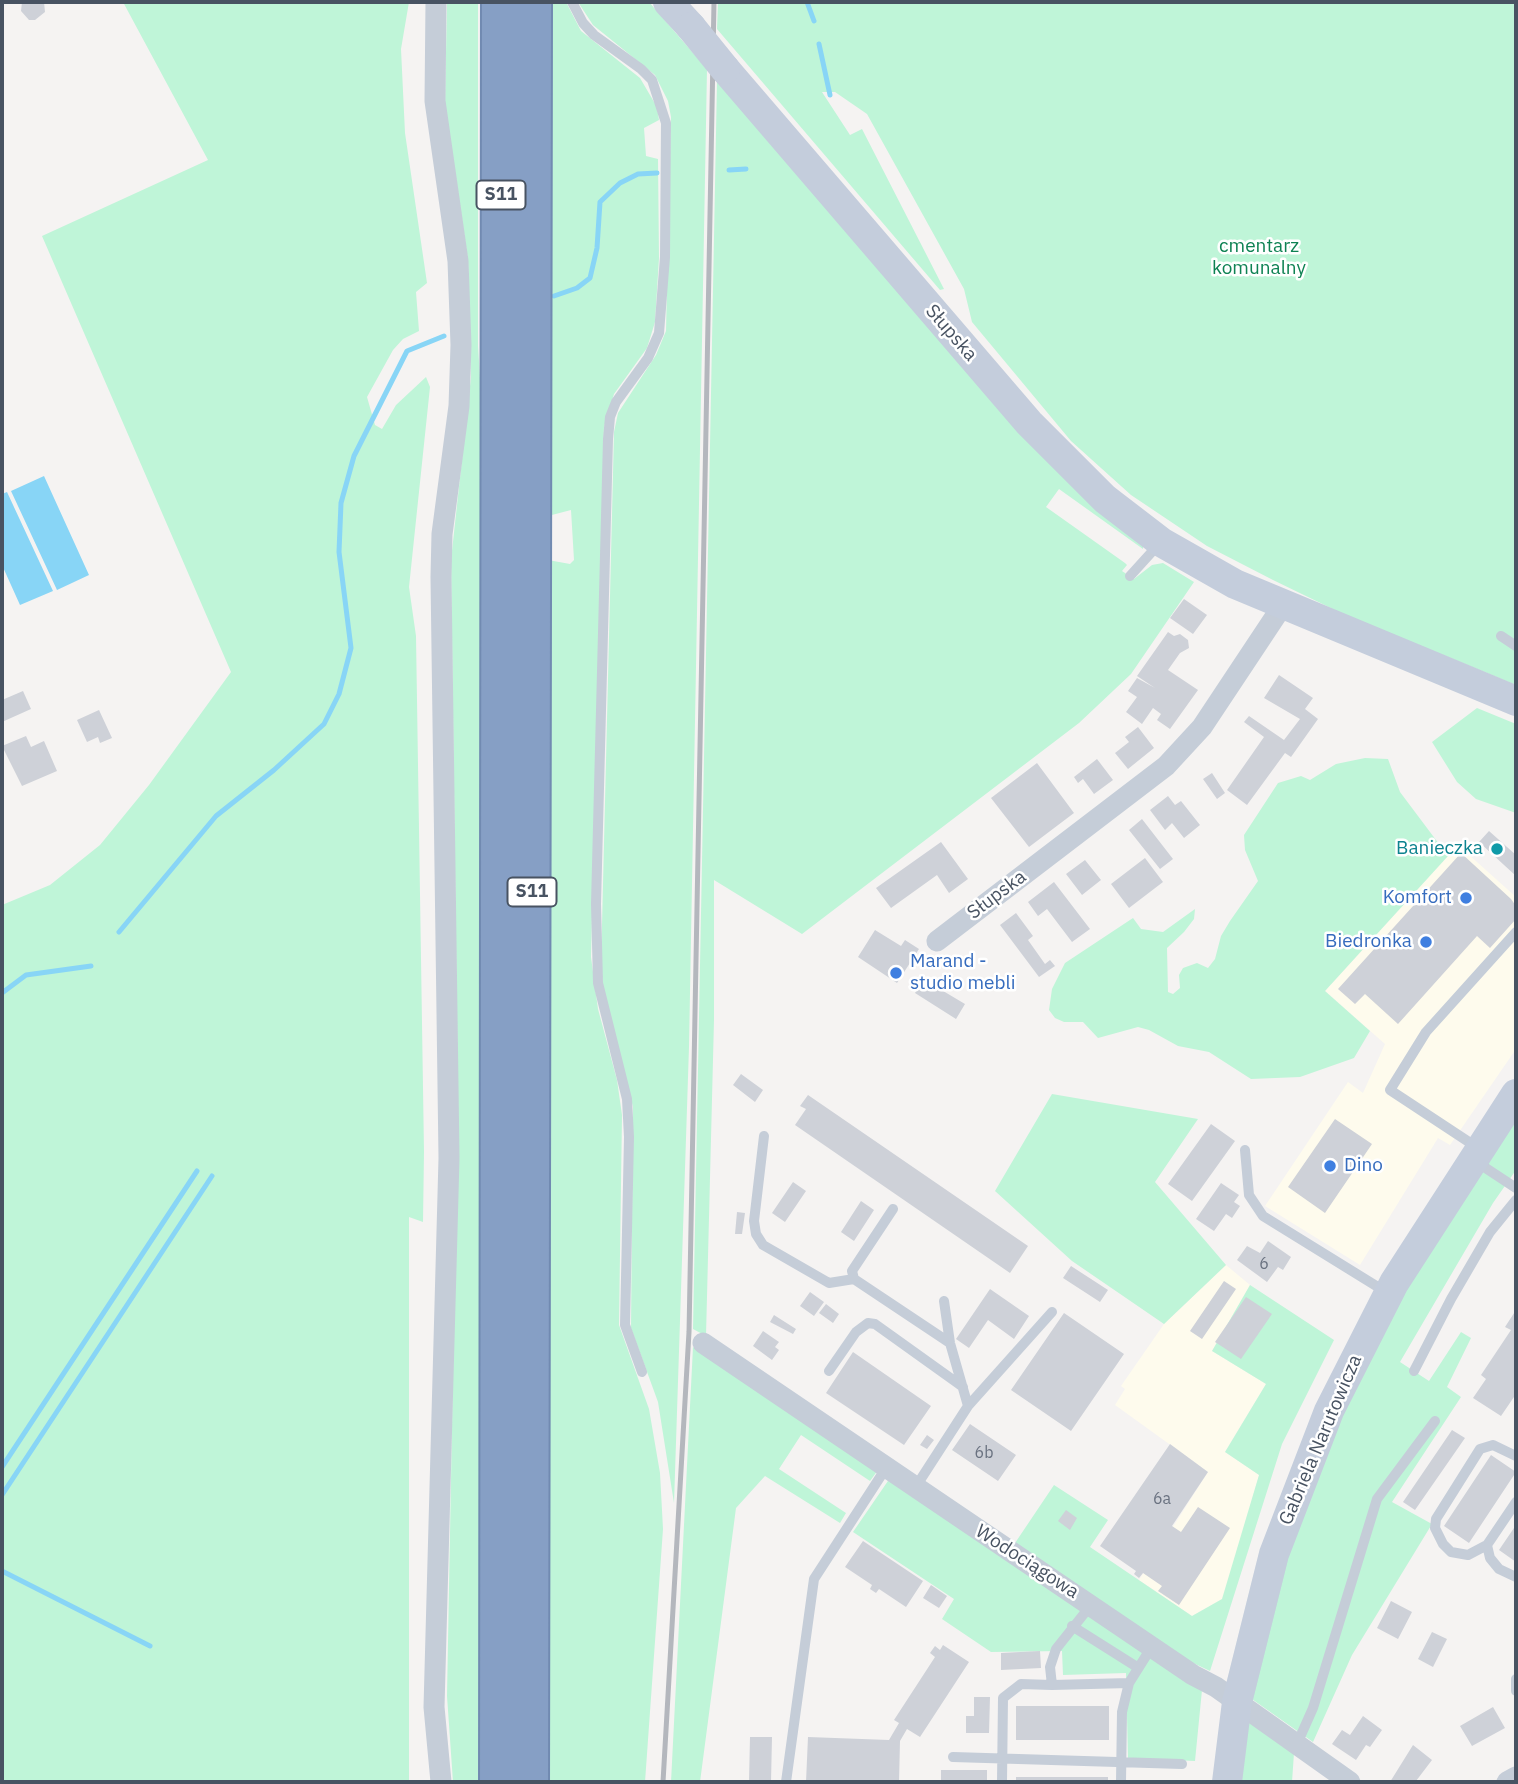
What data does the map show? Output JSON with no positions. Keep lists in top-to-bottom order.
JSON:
{
  "streets": {
    "highway": ["S11"],
    "main road": ["Słupska", "Gabriela Narutowicza"],
    "street": ["Wodociągowa"]
  },
  "crossings": [
    ["Gabriela Narutowicza", "Wodociągowa"]
  ],
  "parks": ["cmentarz komunalny"],
  "places": [
    "Banieczka",
    "Komfort",
    "Biedronka",
    "Marand - studio mebli",
    "Dino"
  ],
  "house_numbers": ["6", "6b", "6a"]
}
